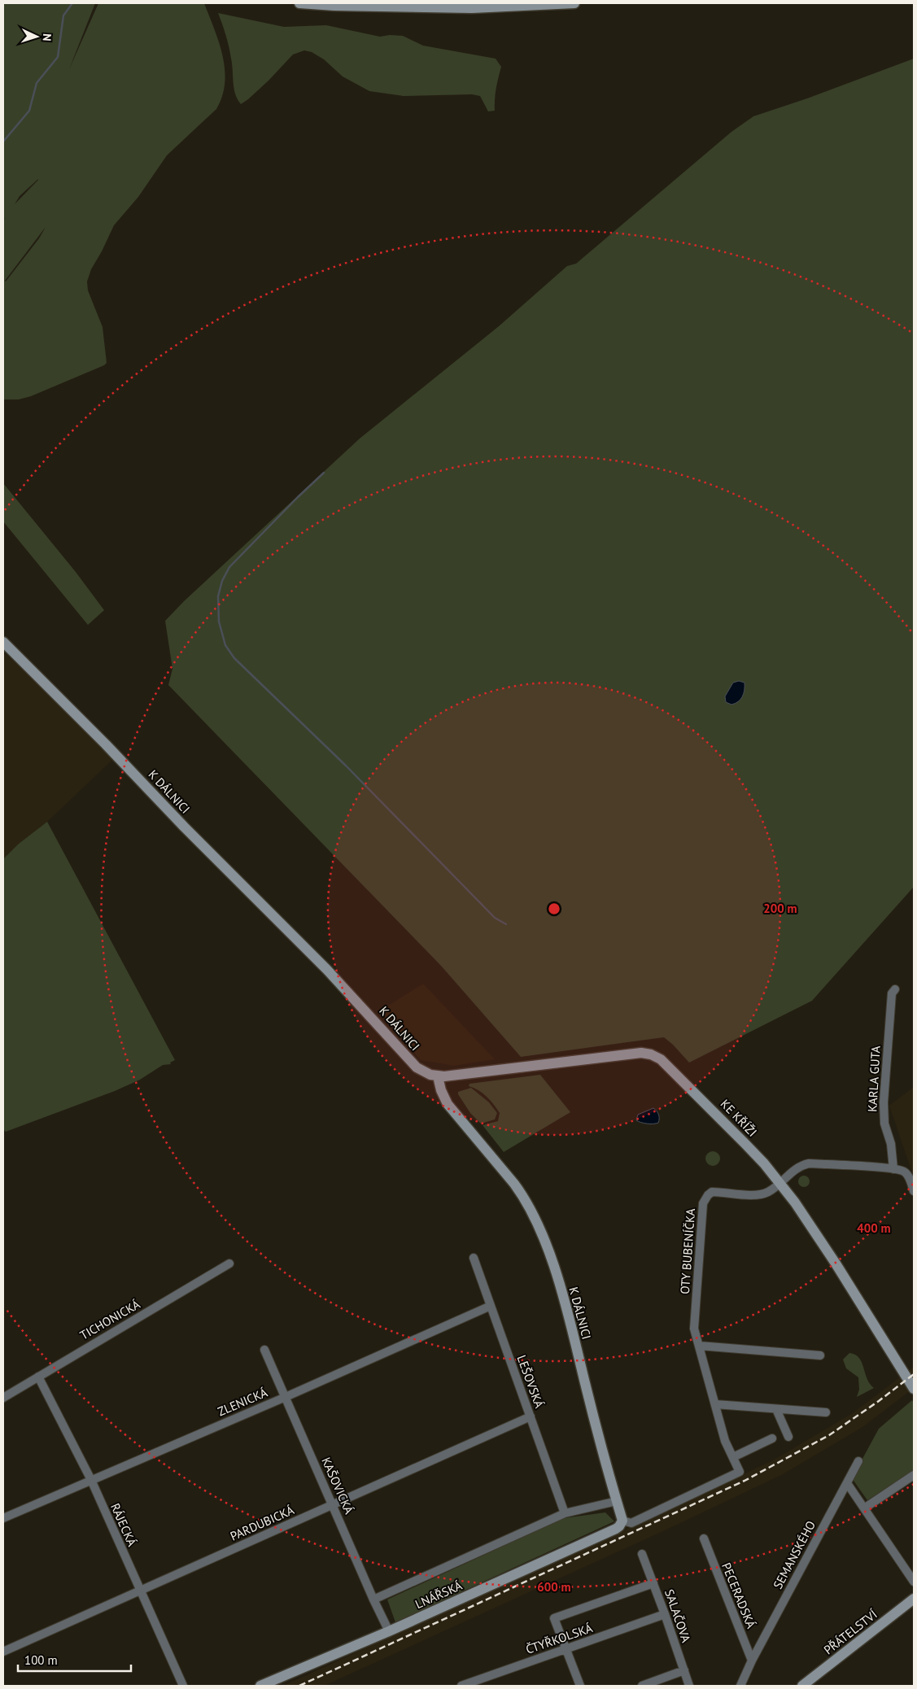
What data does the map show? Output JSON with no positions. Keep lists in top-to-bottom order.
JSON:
{
  "streets": {
    "street": [
      "K DÁLNICI",
      "KARLA GUTA",
      "KE KŘÍŽI",
      "OTY BUBENÍČKA",
      "TICHONICKÁ",
      "LEŠOVSKÁ",
      "ZLENICKÁ",
      "KAŠOVICKÁ",
      "PARDUBICKÁ",
      "RÁJECKÁ",
      "SEMANSKÉHO",
      "LNÁŘSKÁ",
      "PECERADSKÁ",
      "SALAČOVA",
      "PŘÁTELSTVÍ",
      "ČTYŘKOLSKÁ"
    ]
  },
  "crossings": [
    ["K DÁLNICI", "KE KŘÍŽI"],
    ["K DÁLNICI", "OTY BUBENÍČKA"],
    ["K DÁLNICI", "LNÁŘSKÁ"],
    ["KE KŘÍŽI", "OTY BUBENÍČKA"],
    ["OTY BUBENÍČKA", "LNÁŘSKÁ"],
    ["TICHONICKÁ", "RÁJECKÁ"],
    ["LEŠOVSKÁ", "ZLENICKÁ"],
    ["LEŠOVSKÁ", "PARDUBICKÁ"],
    ["LEŠOVSKÁ", "LNÁŘSKÁ"],
    ["ZLENICKÁ", "KAŠOVICKÁ"],
    ["ZLENICKÁ", "RÁJECKÁ"],
    ["KAŠOVICKÁ", "PARDUBICKÁ"],
    ["KAŠOVICKÁ", "LNÁŘSKÁ"],
    ["PARDUBICKÁ", "RÁJECKÁ"],
    ["SEMANSKÉHO", "PECERADSKÁ"],
    ["SALAČOVA", "ČTYŘKOLSKÁ"]
  ],
  "scale_bar": "100 m",
  "north": "right",
  "rings": ["200 m", "400 m", "600 m"]
}
